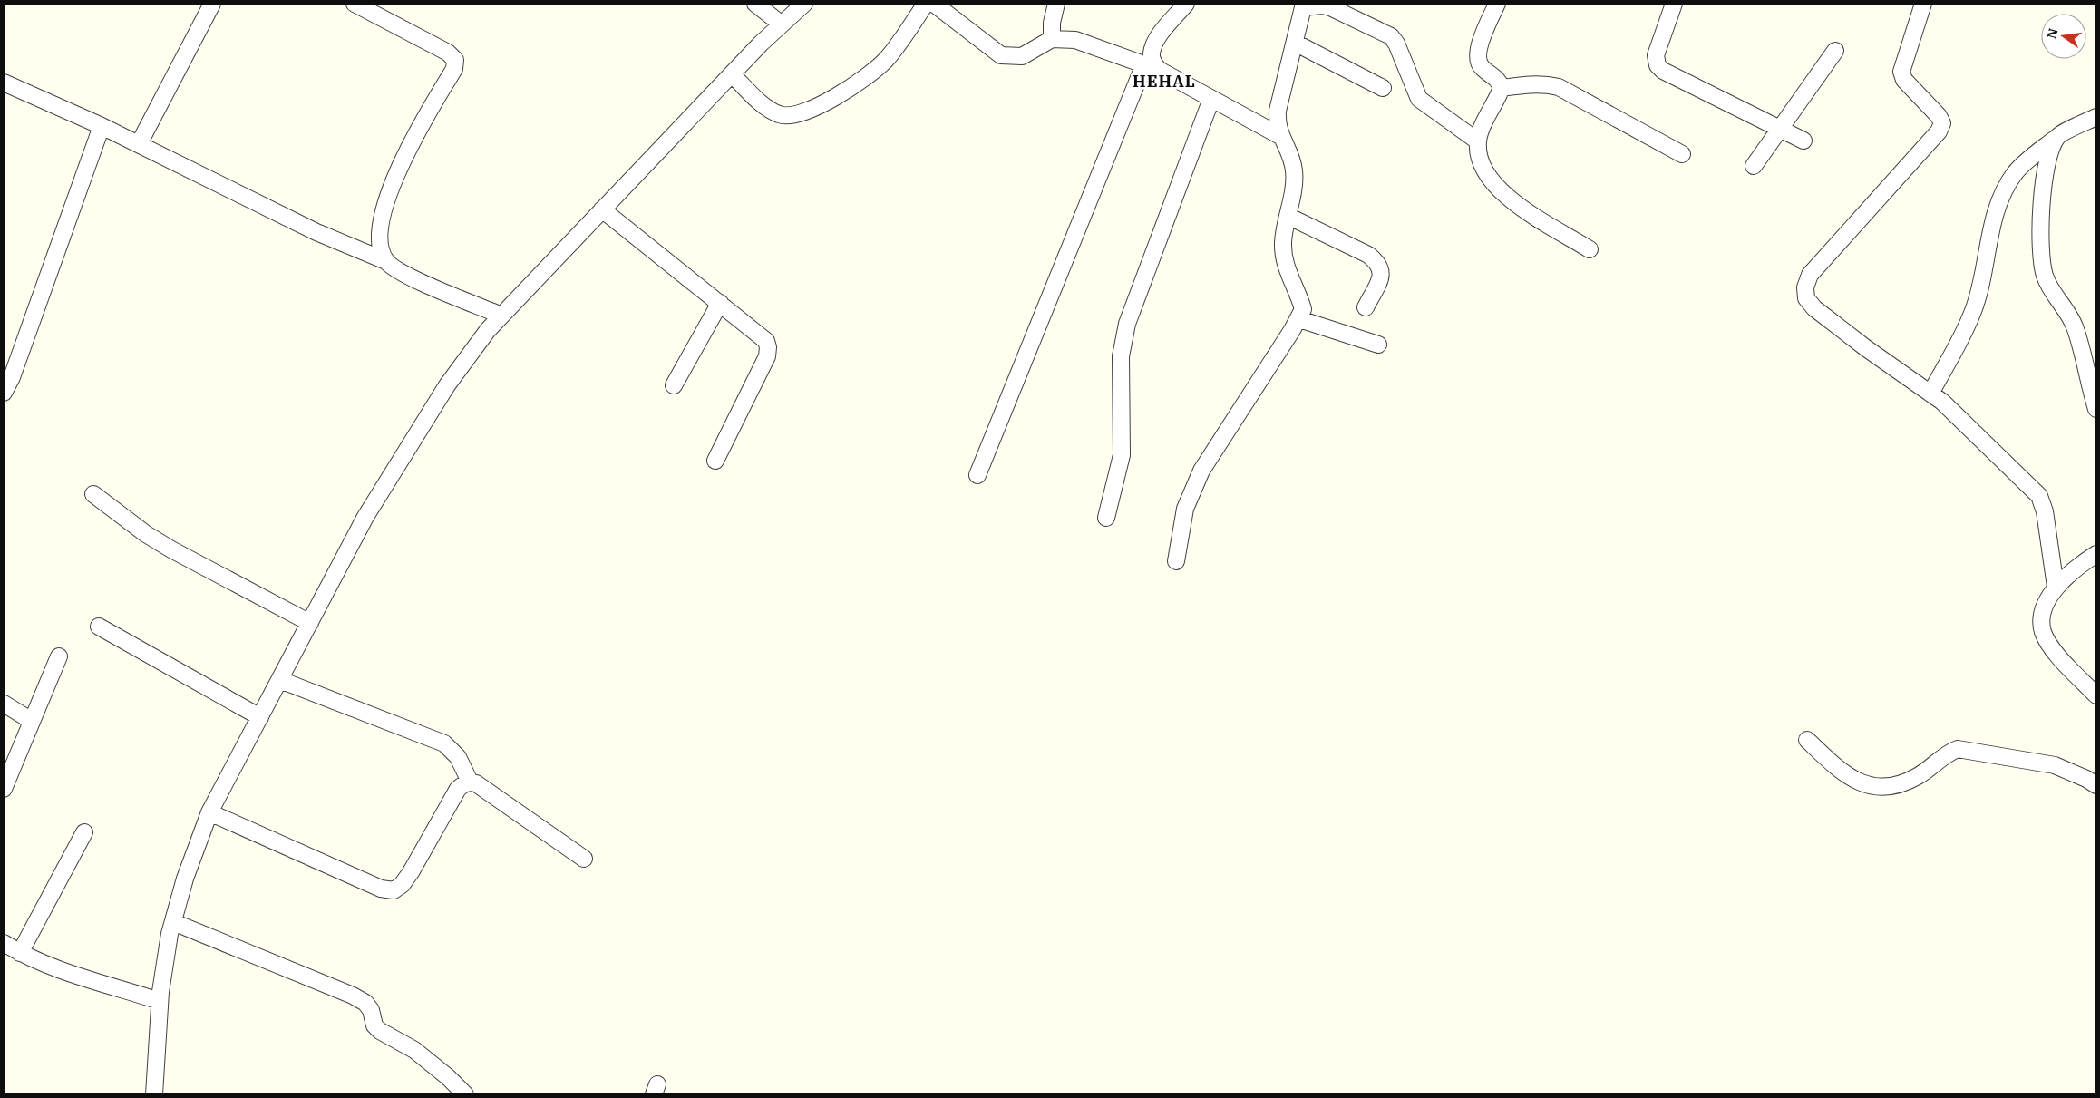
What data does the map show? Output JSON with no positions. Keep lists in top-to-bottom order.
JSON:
{
  "districts": ["HEHAL"],
  "north": "left"
}
